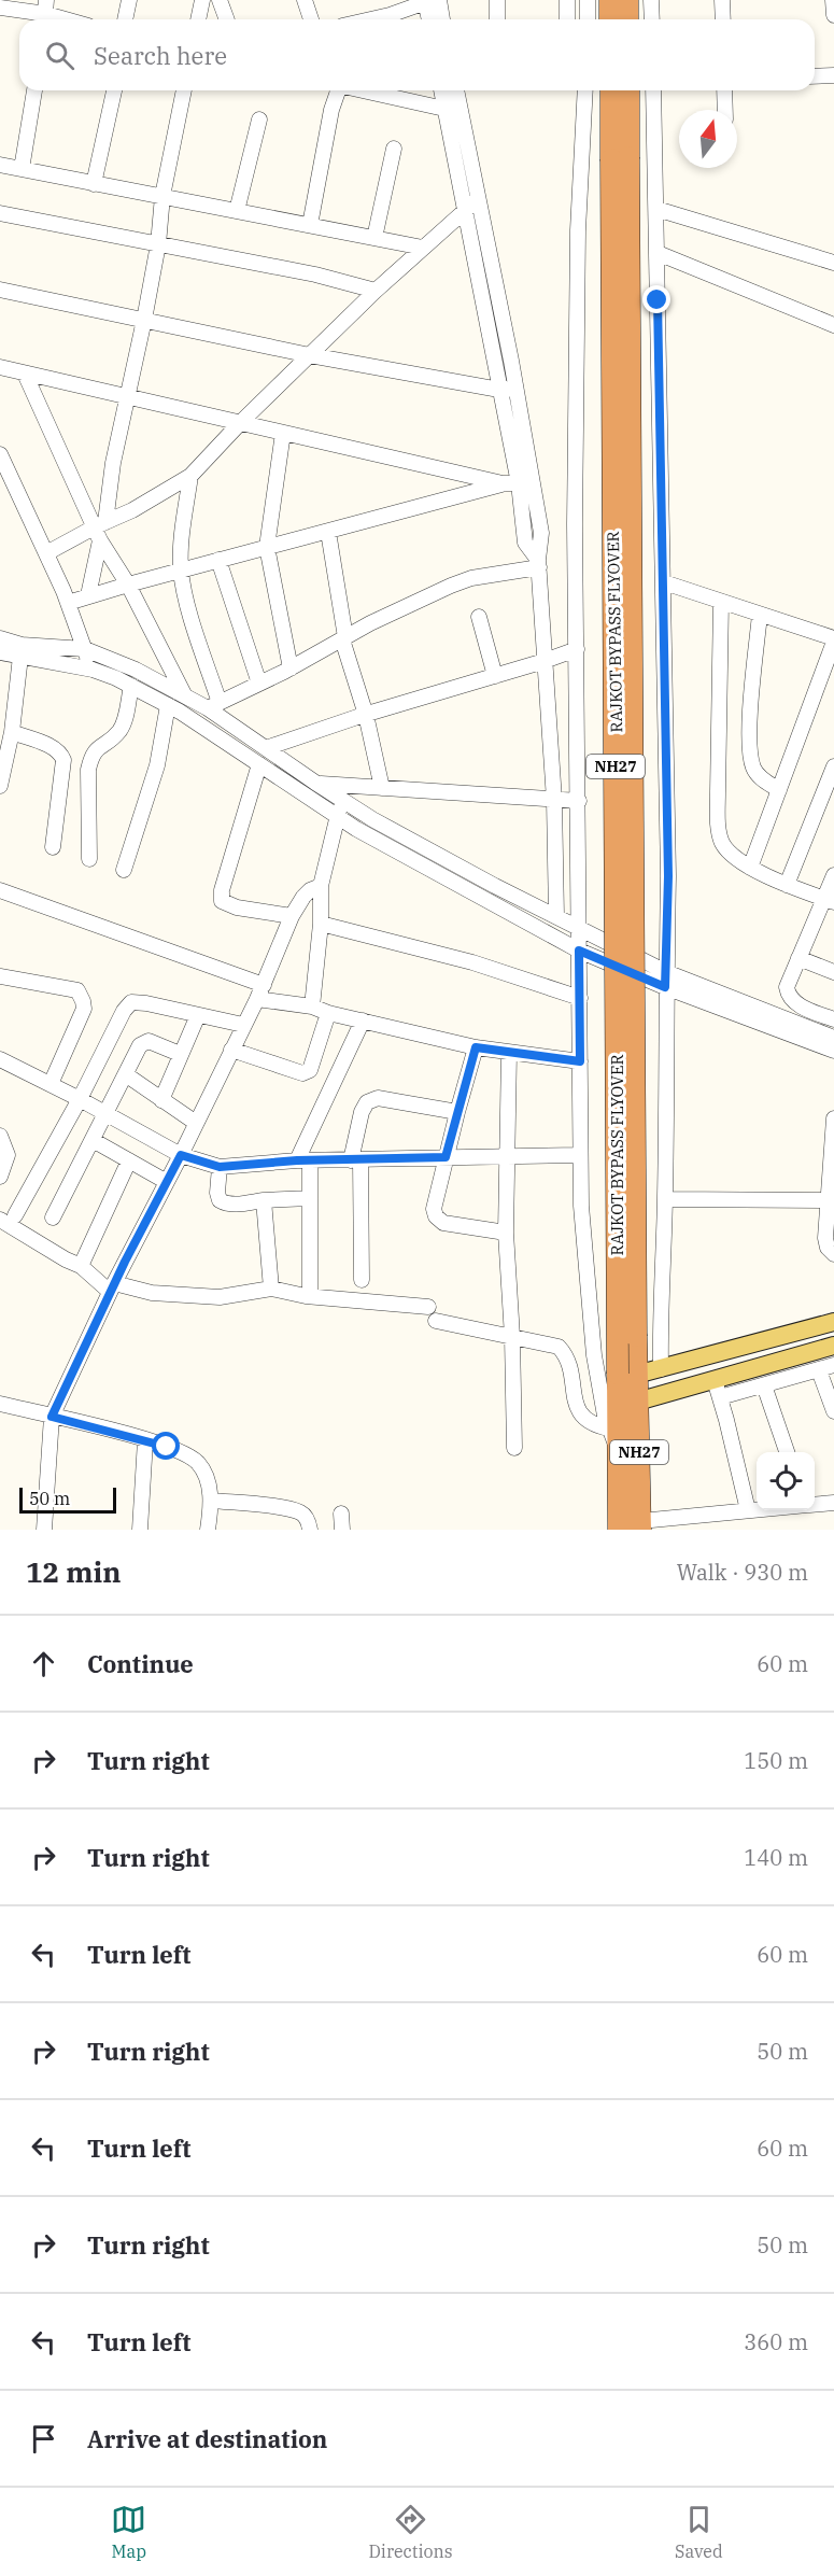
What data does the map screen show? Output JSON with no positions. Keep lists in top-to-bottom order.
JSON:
{
  "streets": {
    "highway": ["RAJKOT BYPASS FLYOVER", "NH27"]
  },
  "crossings": [
    ["RAJKOT BYPASS FLYOVER", "NH27"]
  ],
  "scale_bar": "50 m",
  "north": "top",
  "page": {
    "search": "Search here",
    "scale": "50 m",
    "heading": ["12 min", "Walk · 930 m"],
    "list": [
      ["Continue", "60 m"],
      ["Turn right", "150 m"],
      ["Turn right", "140 m"],
      ["Turn left", "60 m"],
      ["Turn right", "50 m"],
      ["Turn left", "60 m"],
      ["Turn right", "50 m"],
      ["Turn left", "360 m"],
      "Arrive at destination"
    ],
    "nav": ["Map", "Directions", "Saved"]
  }
}
